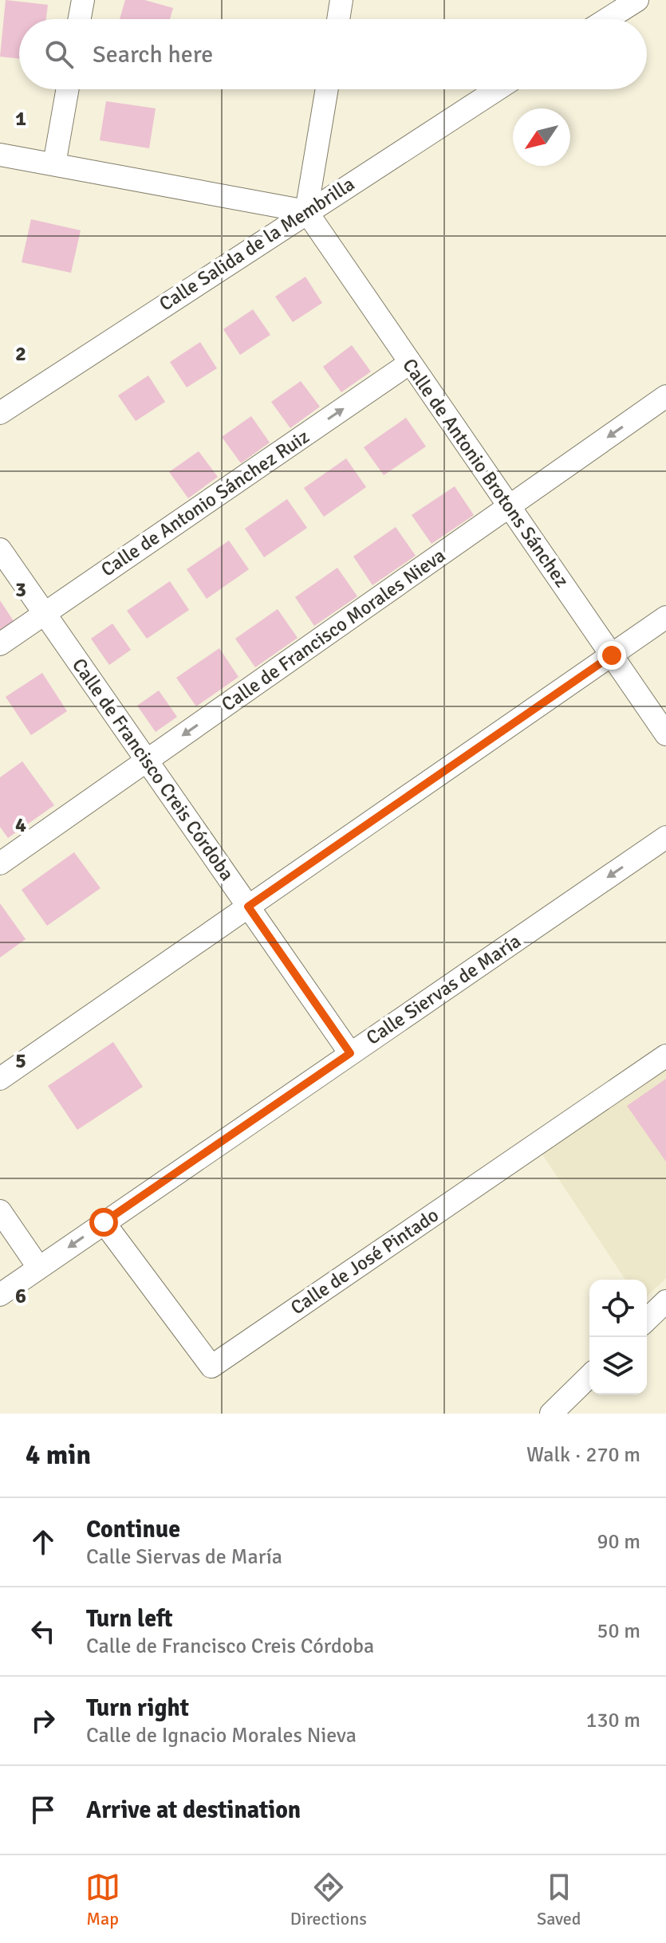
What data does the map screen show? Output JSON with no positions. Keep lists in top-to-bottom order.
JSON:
{
  "streets": {
    "street": [
      "Calle Salida de la Membrilla",
      "Calle de Antonio Brotons Sánchez",
      "Calle de Antonio Sánchez Ruiz",
      "Calle de Francisco Morales Nieva",
      "Calle de Francisco Creis Córdoba",
      "Calle Siervas de María",
      "Calle de José Pintado"
    ]
  },
  "crossings": [
    ["Calle Salida de la Membrilla", "Calle de Antonio Brotons Sánchez"],
    ["Calle de Antonio Brotons Sánchez", "Calle de Antonio Sánchez Ruiz"],
    ["Calle de Antonio Brotons Sánchez", "Calle de Francisco Morales Nieva"],
    ["Calle de Antonio Sánchez Ruiz", "Calle de Francisco Creis Córdoba"],
    ["Calle de Francisco Morales Nieva", "Calle de Francisco Creis Córdoba"],
    ["Calle de Francisco Creis Córdoba", "Calle Siervas de María"],
    ["Calle Siervas de María", "Calle de José Pintado"]
  ],
  "one_way": ["Calle de Antonio Sánchez Ruiz"],
  "north": "bottom left",
  "page": {
    "search": "Search here",
    "heading": ["4 min", "Walk · 270 m"],
    "list": [
      ["Continue", "Calle Siervas de María", "90 m"],
      ["Turn left", "Calle de Francisco Creis Córdoba", "50 m"],
      ["Turn right", "Calle de Ignacio Morales Nieva", "130 m"],
      "Arrive at destination"
    ],
    "nav": ["Map", "Directions", "Saved"]
  },
  "grid": {
    "rows": [
      "1",
      "2",
      "3",
      "4",
      "5",
      "6"
    ]
  }
}
